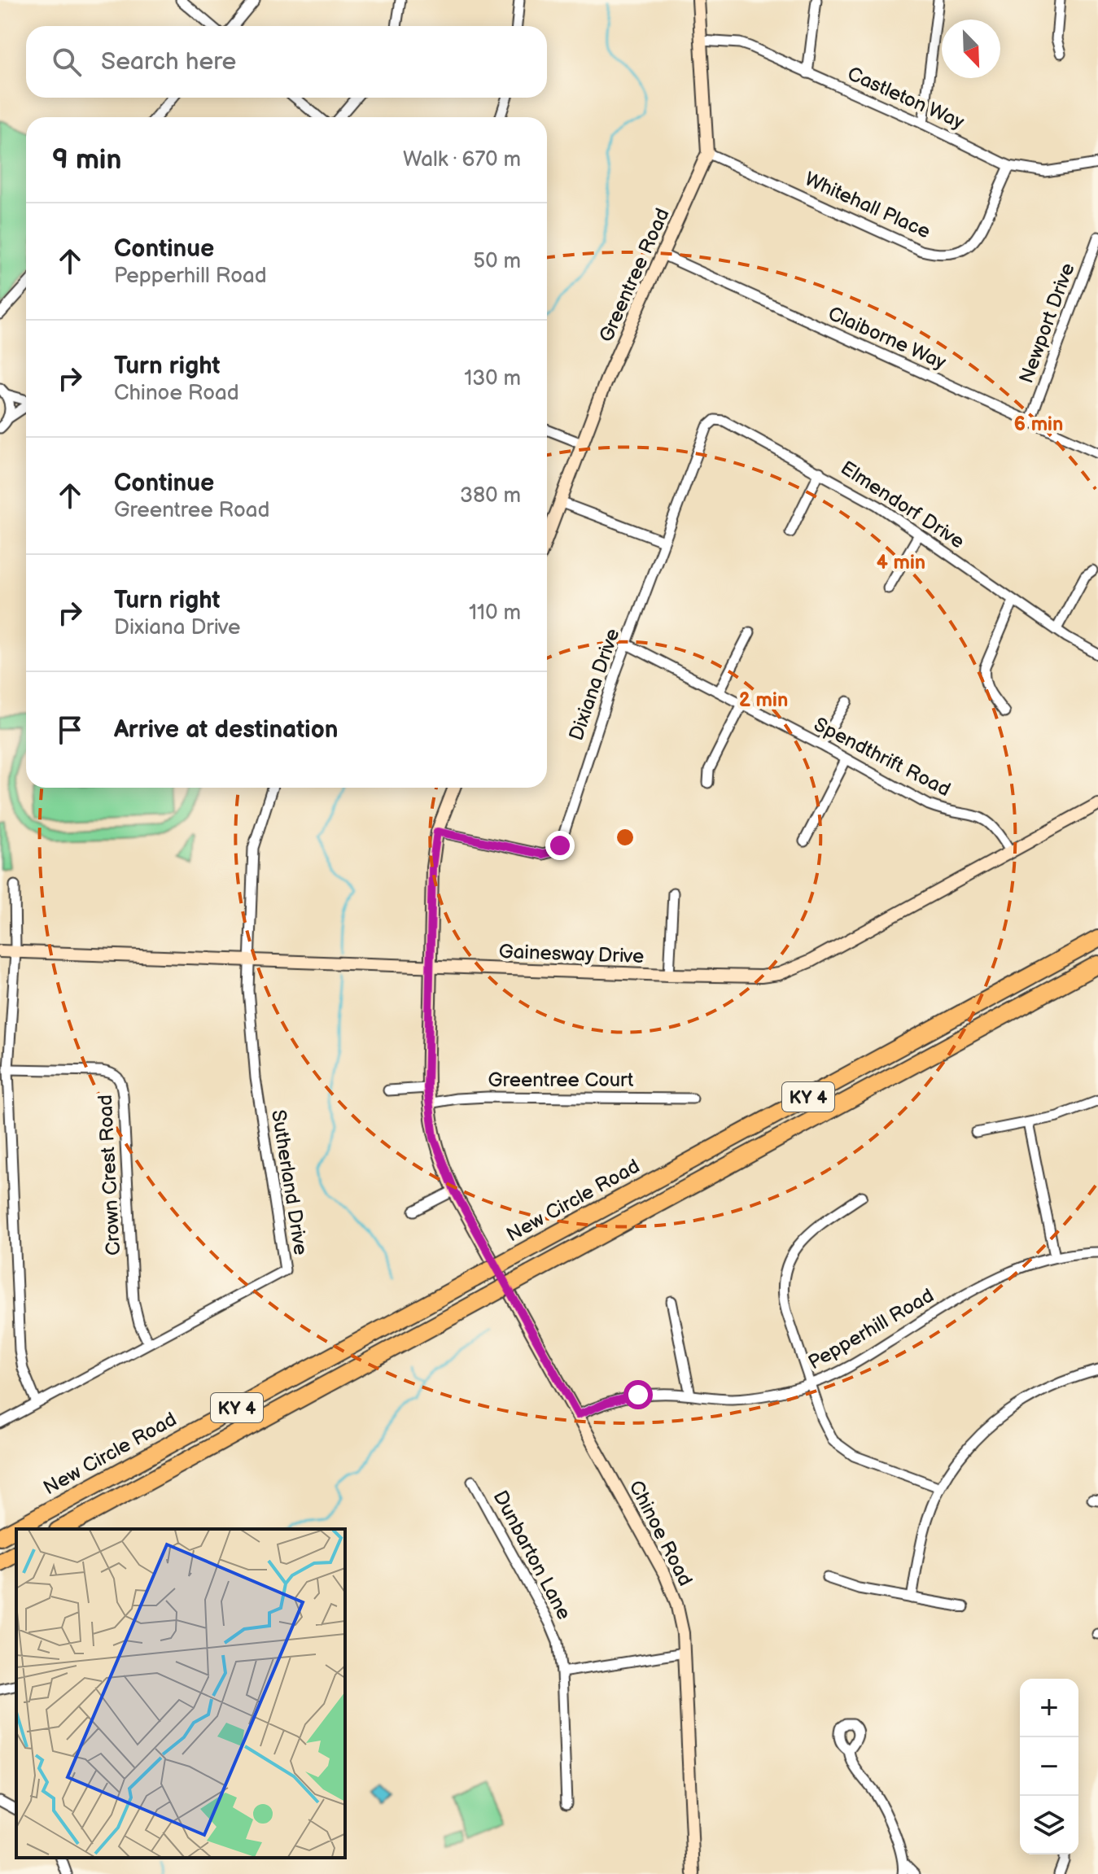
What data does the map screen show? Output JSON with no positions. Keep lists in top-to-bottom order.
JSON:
{
  "streets": {
    "highway": ["KY 4", "New Circle Road"],
    "street": [
      "Castleton Way",
      "Whitehall Place",
      "Greentree Road",
      "Newport Drive",
      "Claiborne Way",
      "Elmendorf Drive",
      "Dixiana Drive",
      "Spendthrift Road",
      "Gainesway Drive",
      "Greentree Court",
      "Crown Crest Road",
      "Sutherland Drive",
      "Pepperhill Road",
      "Chinoe Road",
      "Dunbarton Lane"
    ]
  },
  "crossings": [
    ["Castleton Way", "Whitehall Place"],
    ["Castleton Way", "Greentree Road"],
    ["Whitehall Place", "Greentree Road"],
    ["Greentree Road", "Claiborne Way"],
    ["Newport Drive", "Claiborne Way"],
    ["Elmendorf Drive", "Dixiana Drive"],
    ["Dixiana Drive", "Spendthrift Road"],
    ["Spendthrift Road", "Gainesway Drive"],
    ["Gainesway Drive", "Sutherland Drive"],
    ["Crown Crest Road", "Sutherland Drive"],
    ["Pepperhill Road", "Chinoe Road"]
  ],
  "north": "bottom right",
  "page": {
    "search": "Search here",
    "heading": ["9 min", "Walk · 670 m"],
    "list": [
      ["Continue", "Pepperhill Road", "50 m"],
      ["Turn right", "Chinoe Road", "130 m"],
      ["Continue", "Greentree Road", "380 m"],
      ["Turn right", "Dixiana Drive", "110 m"],
      "Arrive at destination"
    ],
    "map_buttons": ["+", "−"]
  },
  "rings": ["6 min", "4 min", "2 min"]
}
